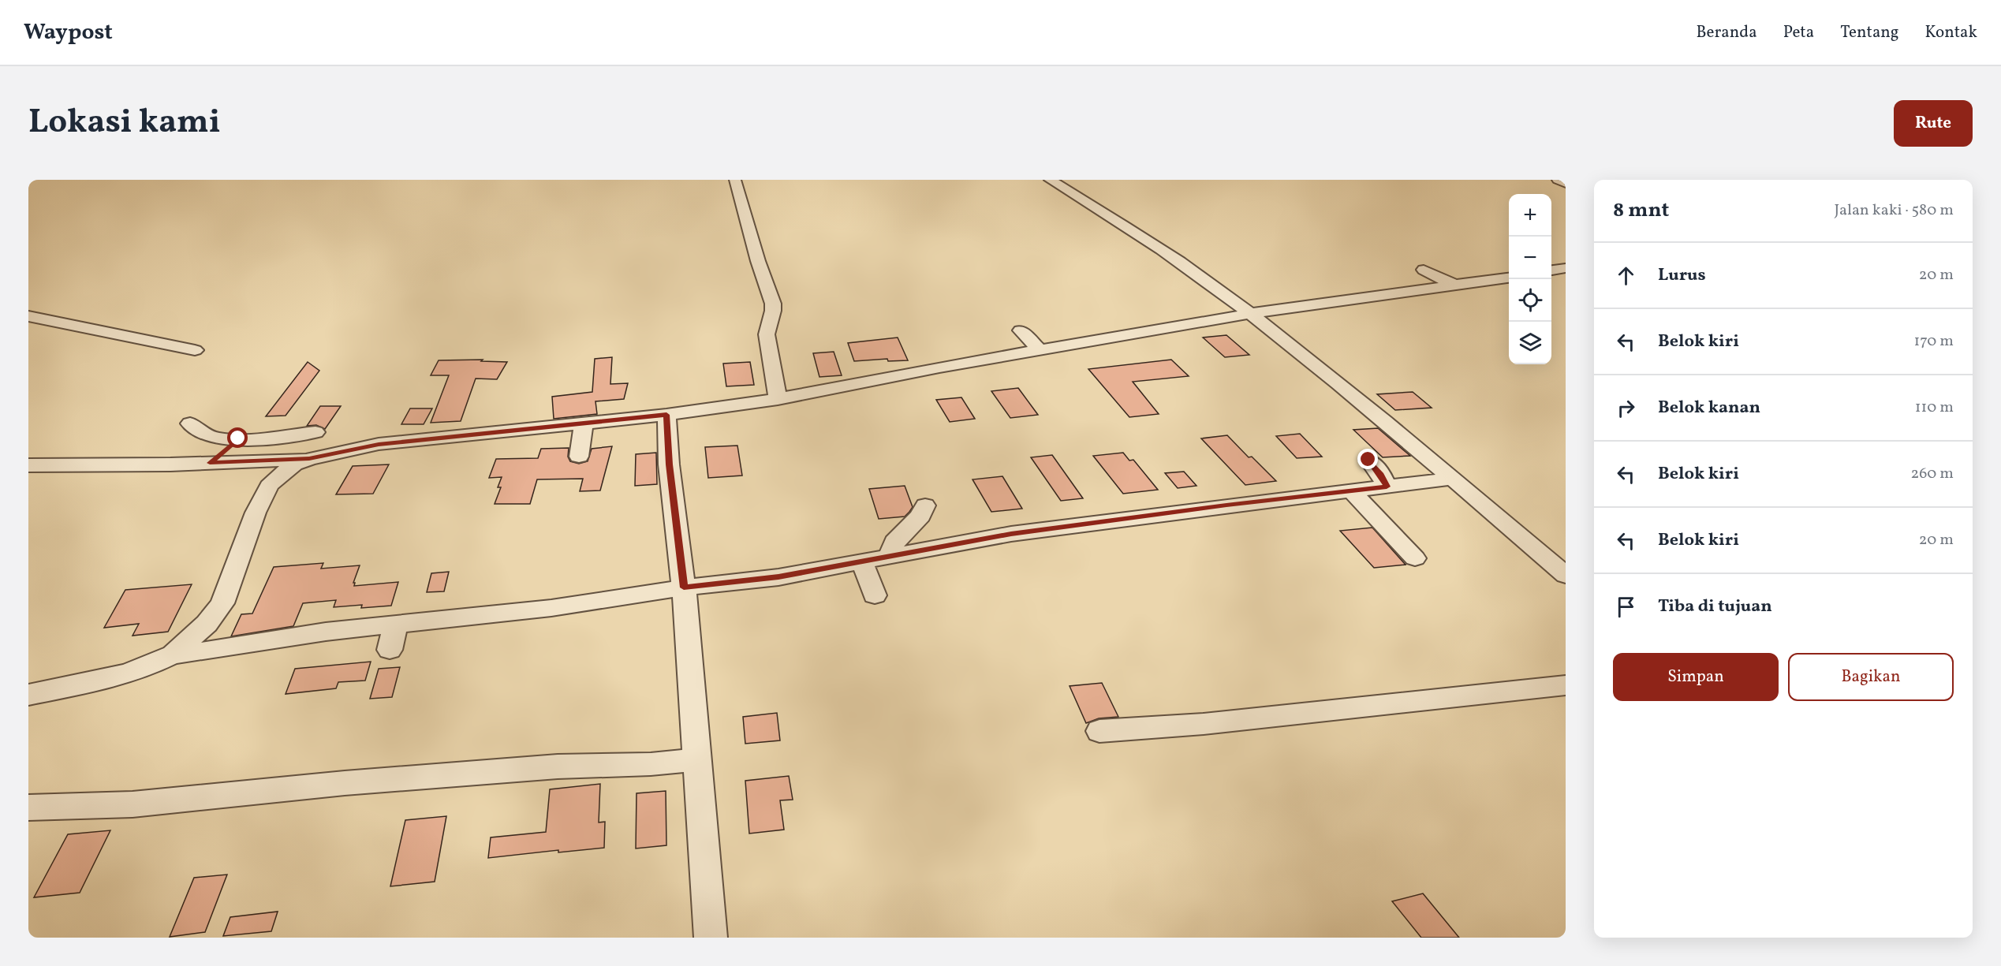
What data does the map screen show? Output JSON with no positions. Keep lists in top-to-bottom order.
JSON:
{
  "page": {
    "header": "Waypost",
    "nav": [
      "Beranda",
      "Peta",
      "Tentang",
      "Kontak"
    ],
    "title": "Lokasi kami",
    "buttons": [
      "Rute",
      ["Simpan", "Bagikan"]
    ],
    "heading": ["8 mnt", "Jalan kaki · 580 m"],
    "map_buttons": ["+", "−"],
    "list": [
      ["Lurus", "20 m"],
      ["Belok kiri", "170 m"],
      ["Belok kanan", "110 m"],
      ["Belok kiri", "260 m"],
      ["Belok kiri", "20 m"],
      "Tiba di tujuan"
    ]
  }
}
